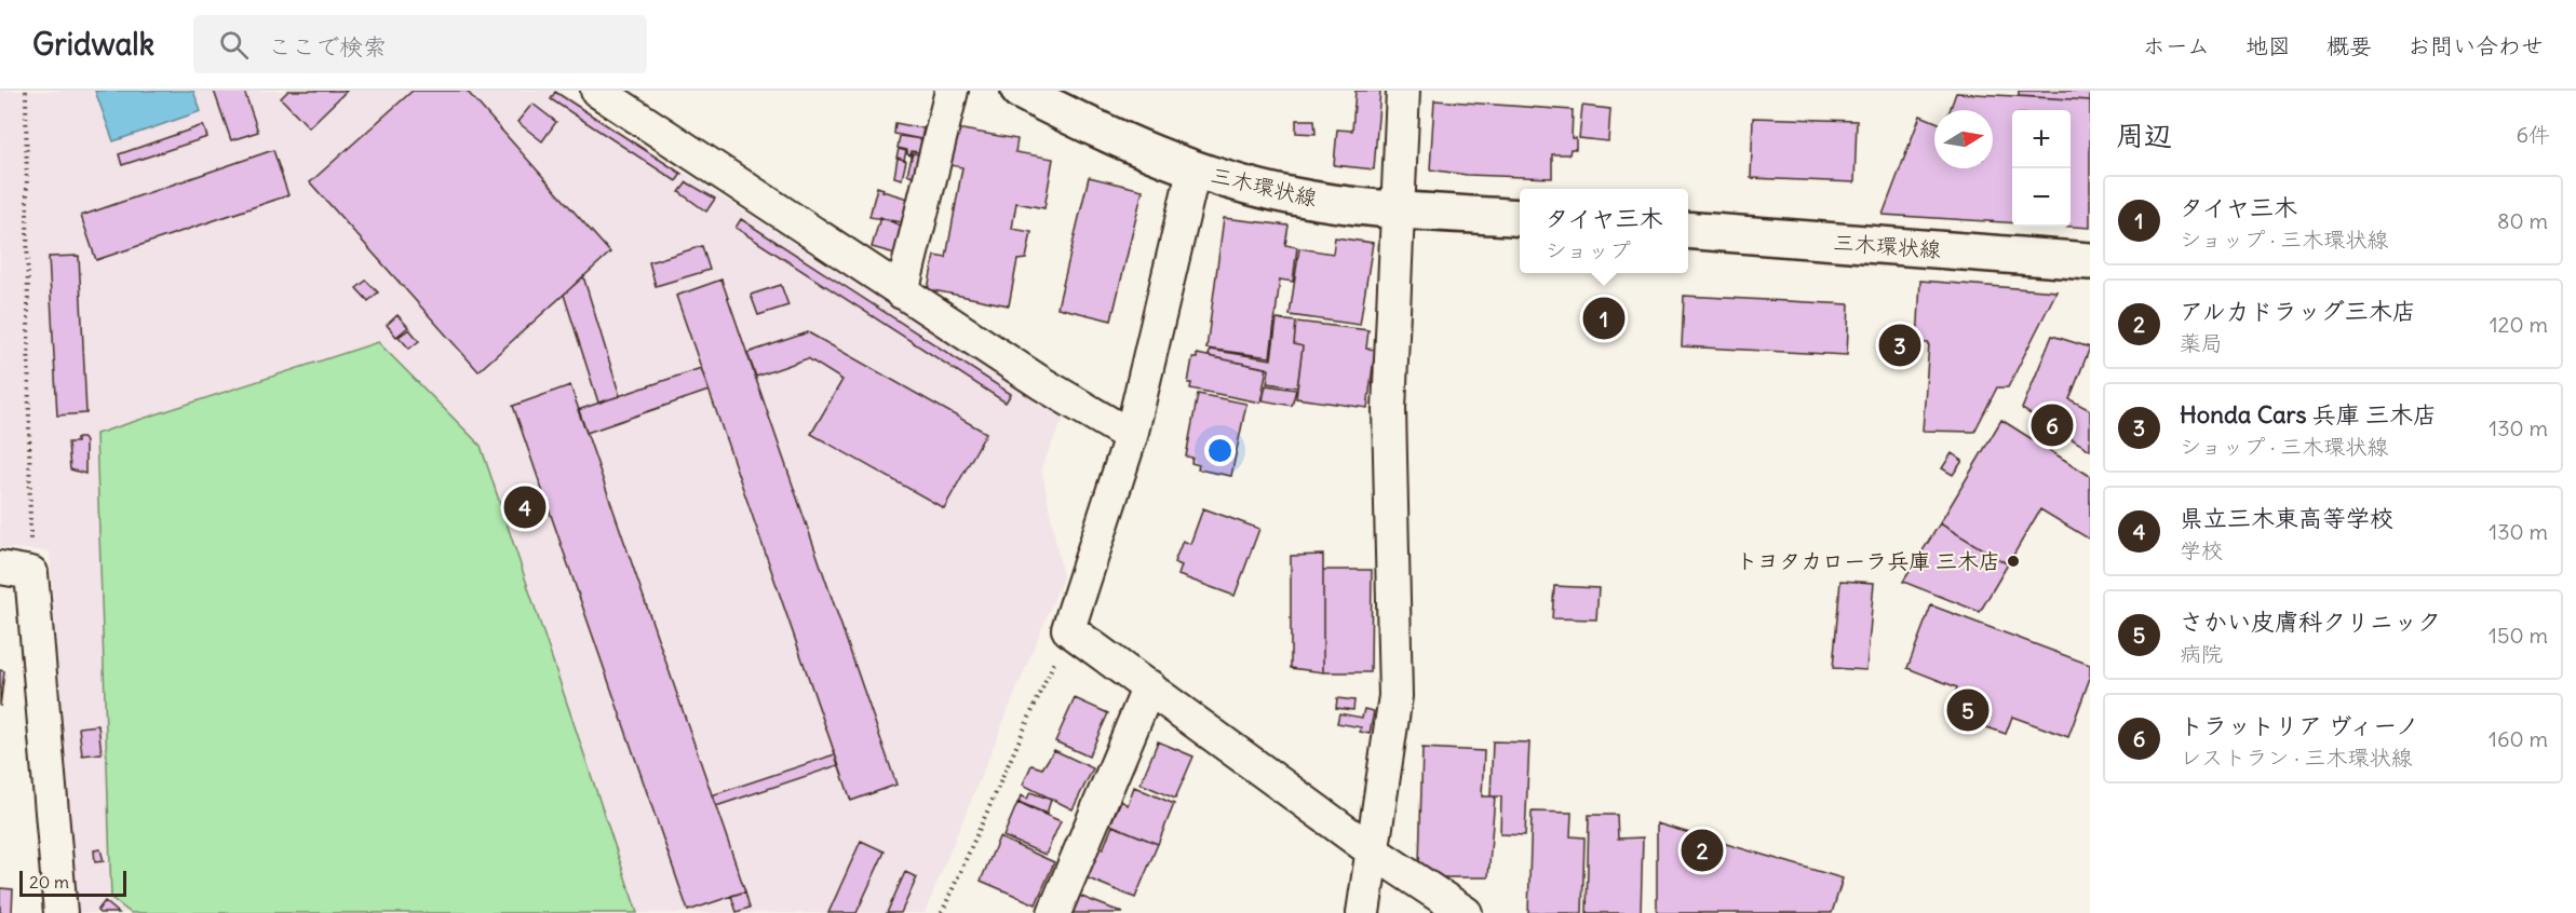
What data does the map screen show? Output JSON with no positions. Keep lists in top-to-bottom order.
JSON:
{
  "streets": {
    "main road": ["三木環状線"]
  },
  "places": ["トヨタカローラ兵庫 三木店"],
  "scale_bar": "20 m",
  "north": "right",
  "page": {
    "header": "Gridwalk",
    "search": "ここで検索",
    "nav": [
      "ホーム",
      "地図",
      "概要",
      "お問い合わせ"
    ],
    "heading": ["周辺", "6件"],
    "map_buttons": ["+", "−"],
    "list": [
      {
        "mark": "1",
        "name": "タイヤ三木",
        "note": "ショップ · 三木環状線",
        "value": "80 m"
      },
      {
        "mark": "2",
        "name": "アルカドラッグ三木店",
        "note": "薬局",
        "value": "120 m"
      },
      {
        "mark": "3",
        "name": "Honda Cars 兵庫 三木店",
        "note": "ショップ · 三木環状線",
        "value": "130 m"
      },
      {
        "mark": "4",
        "name": "県立三木東高等学校",
        "note": "学校",
        "value": "130 m"
      },
      {
        "mark": "5",
        "name": "さかい皮膚科クリニック",
        "note": "病院",
        "value": "150 m"
      },
      {
        "mark": "6",
        "name": "トラットリア ヴィーノ",
        "note": "レストラン · 三木環状線",
        "value": "160 m"
      }
    ],
    "popup": ["タイヤ三木", "ショップ"],
    "pins": [
      "1",
      "3",
      "6",
      "4",
      "5",
      "2"
    ],
    "scale": "20 m"
  }
}
